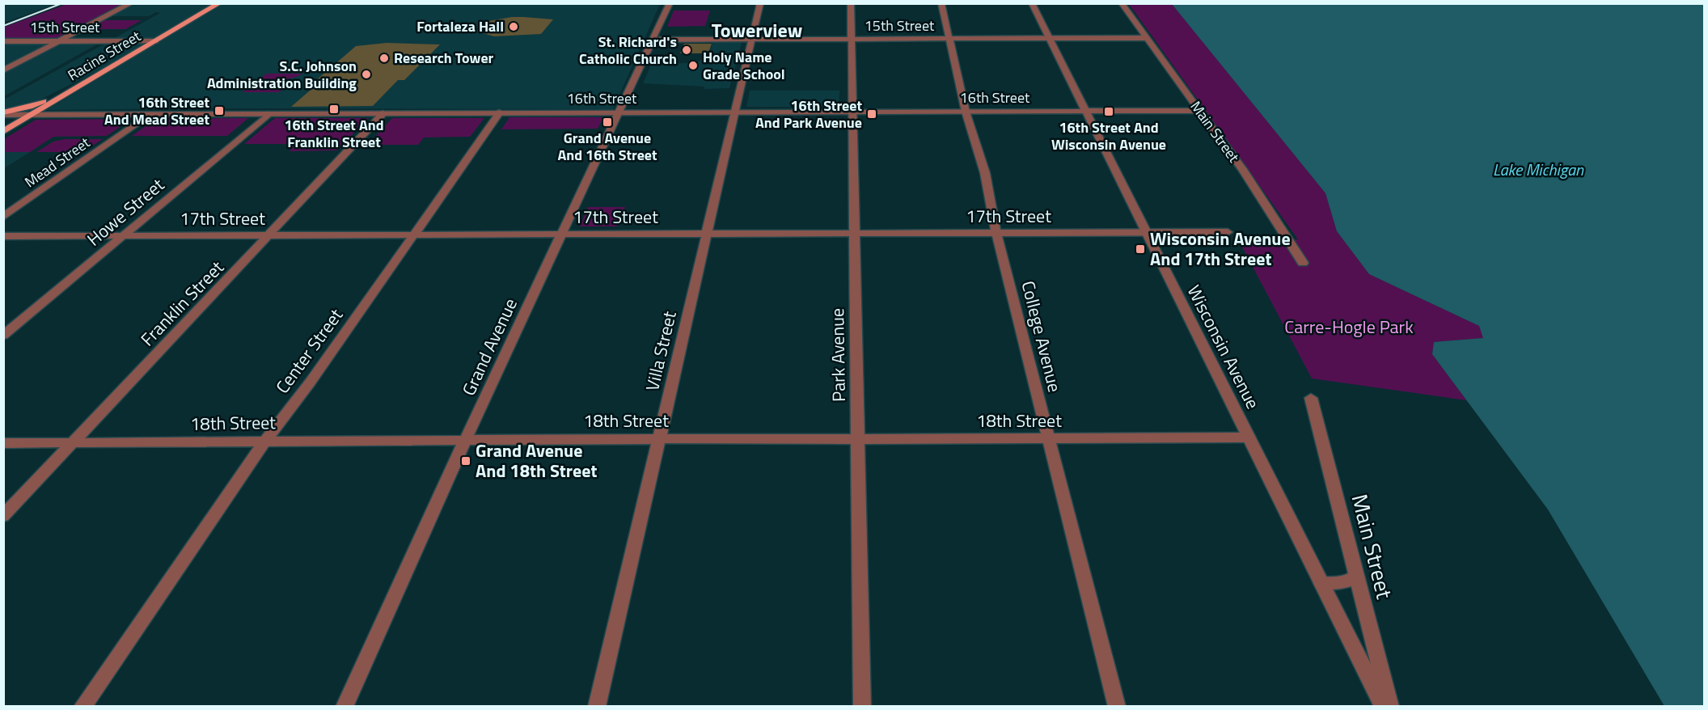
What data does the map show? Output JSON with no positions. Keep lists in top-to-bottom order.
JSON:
{
  "streets": {
    "main road": ["Racine Street"],
    "street": [
      "15th Street",
      "16th Street",
      "Main Street",
      "Mead Street",
      "Howe Street",
      "17th Street",
      "Franklin Street",
      "College Avenue",
      "Grand Avenue",
      "Wisconsin Avenue",
      "Center Street",
      "Villa Street",
      "Park Avenue",
      "18th Street"
    ]
  },
  "crossings": [
    ["15th Street", "Racine Street"],
    ["15th Street", "Main Street"],
    ["15th Street", "College Avenue"],
    ["15th Street", "Grand Avenue"],
    ["15th Street", "Wisconsin Avenue"],
    ["15th Street", "Villa Street"],
    ["15th Street", "Park Avenue"],
    ["Racine Street", "16th Street"],
    ["16th Street", "Main Street"],
    ["16th Street", "Mead Street"],
    ["16th Street", "Howe Street"],
    ["16th Street", "Franklin Street"],
    ["16th Street", "College Avenue"],
    ["16th Street", "Grand Avenue"],
    ["16th Street", "Wisconsin Avenue"],
    ["16th Street", "Center Street"],
    ["16th Street", "Villa Street"],
    ["16th Street", "Park Avenue"],
    ["Howe Street", "17th Street"],
    ["17th Street", "Franklin Street"],
    ["17th Street", "College Avenue"],
    ["17th Street", "Grand Avenue"],
    ["17th Street", "Wisconsin Avenue"],
    ["17th Street", "Center Street"],
    ["17th Street", "Villa Street"],
    ["17th Street", "Park Avenue"],
    ["Franklin Street", "18th Street"],
    ["College Avenue", "18th Street"],
    ["Grand Avenue", "18th Street"],
    ["Wisconsin Avenue", "18th Street"],
    ["Center Street", "18th Street"],
    ["Villa Street", "18th Street"],
    ["Park Avenue", "18th Street"]
  ],
  "districts": ["Towerview"],
  "water": ["Lake Michigan"],
  "parks": ["Carre-Hogle Park"],
  "places": {
    "other": [
      "Fortaleza Hall",
      "St. Richard's Catholic Church",
      "Research Tower",
      "Holy Name Grade School",
      "S.C. Johnson Administration Building"
    ],
    "transit": [
      "16th Street And Franklin Street",
      "16th Street And Mead Street",
      "16th Street And Wisconsin Avenue",
      "16th Street And Park Avenue",
      "Grand Avenue And 16th Street",
      "Wisconsin Avenue And 17th Street",
      "Grand Avenue And 18th Street"
    ]
  }
}
